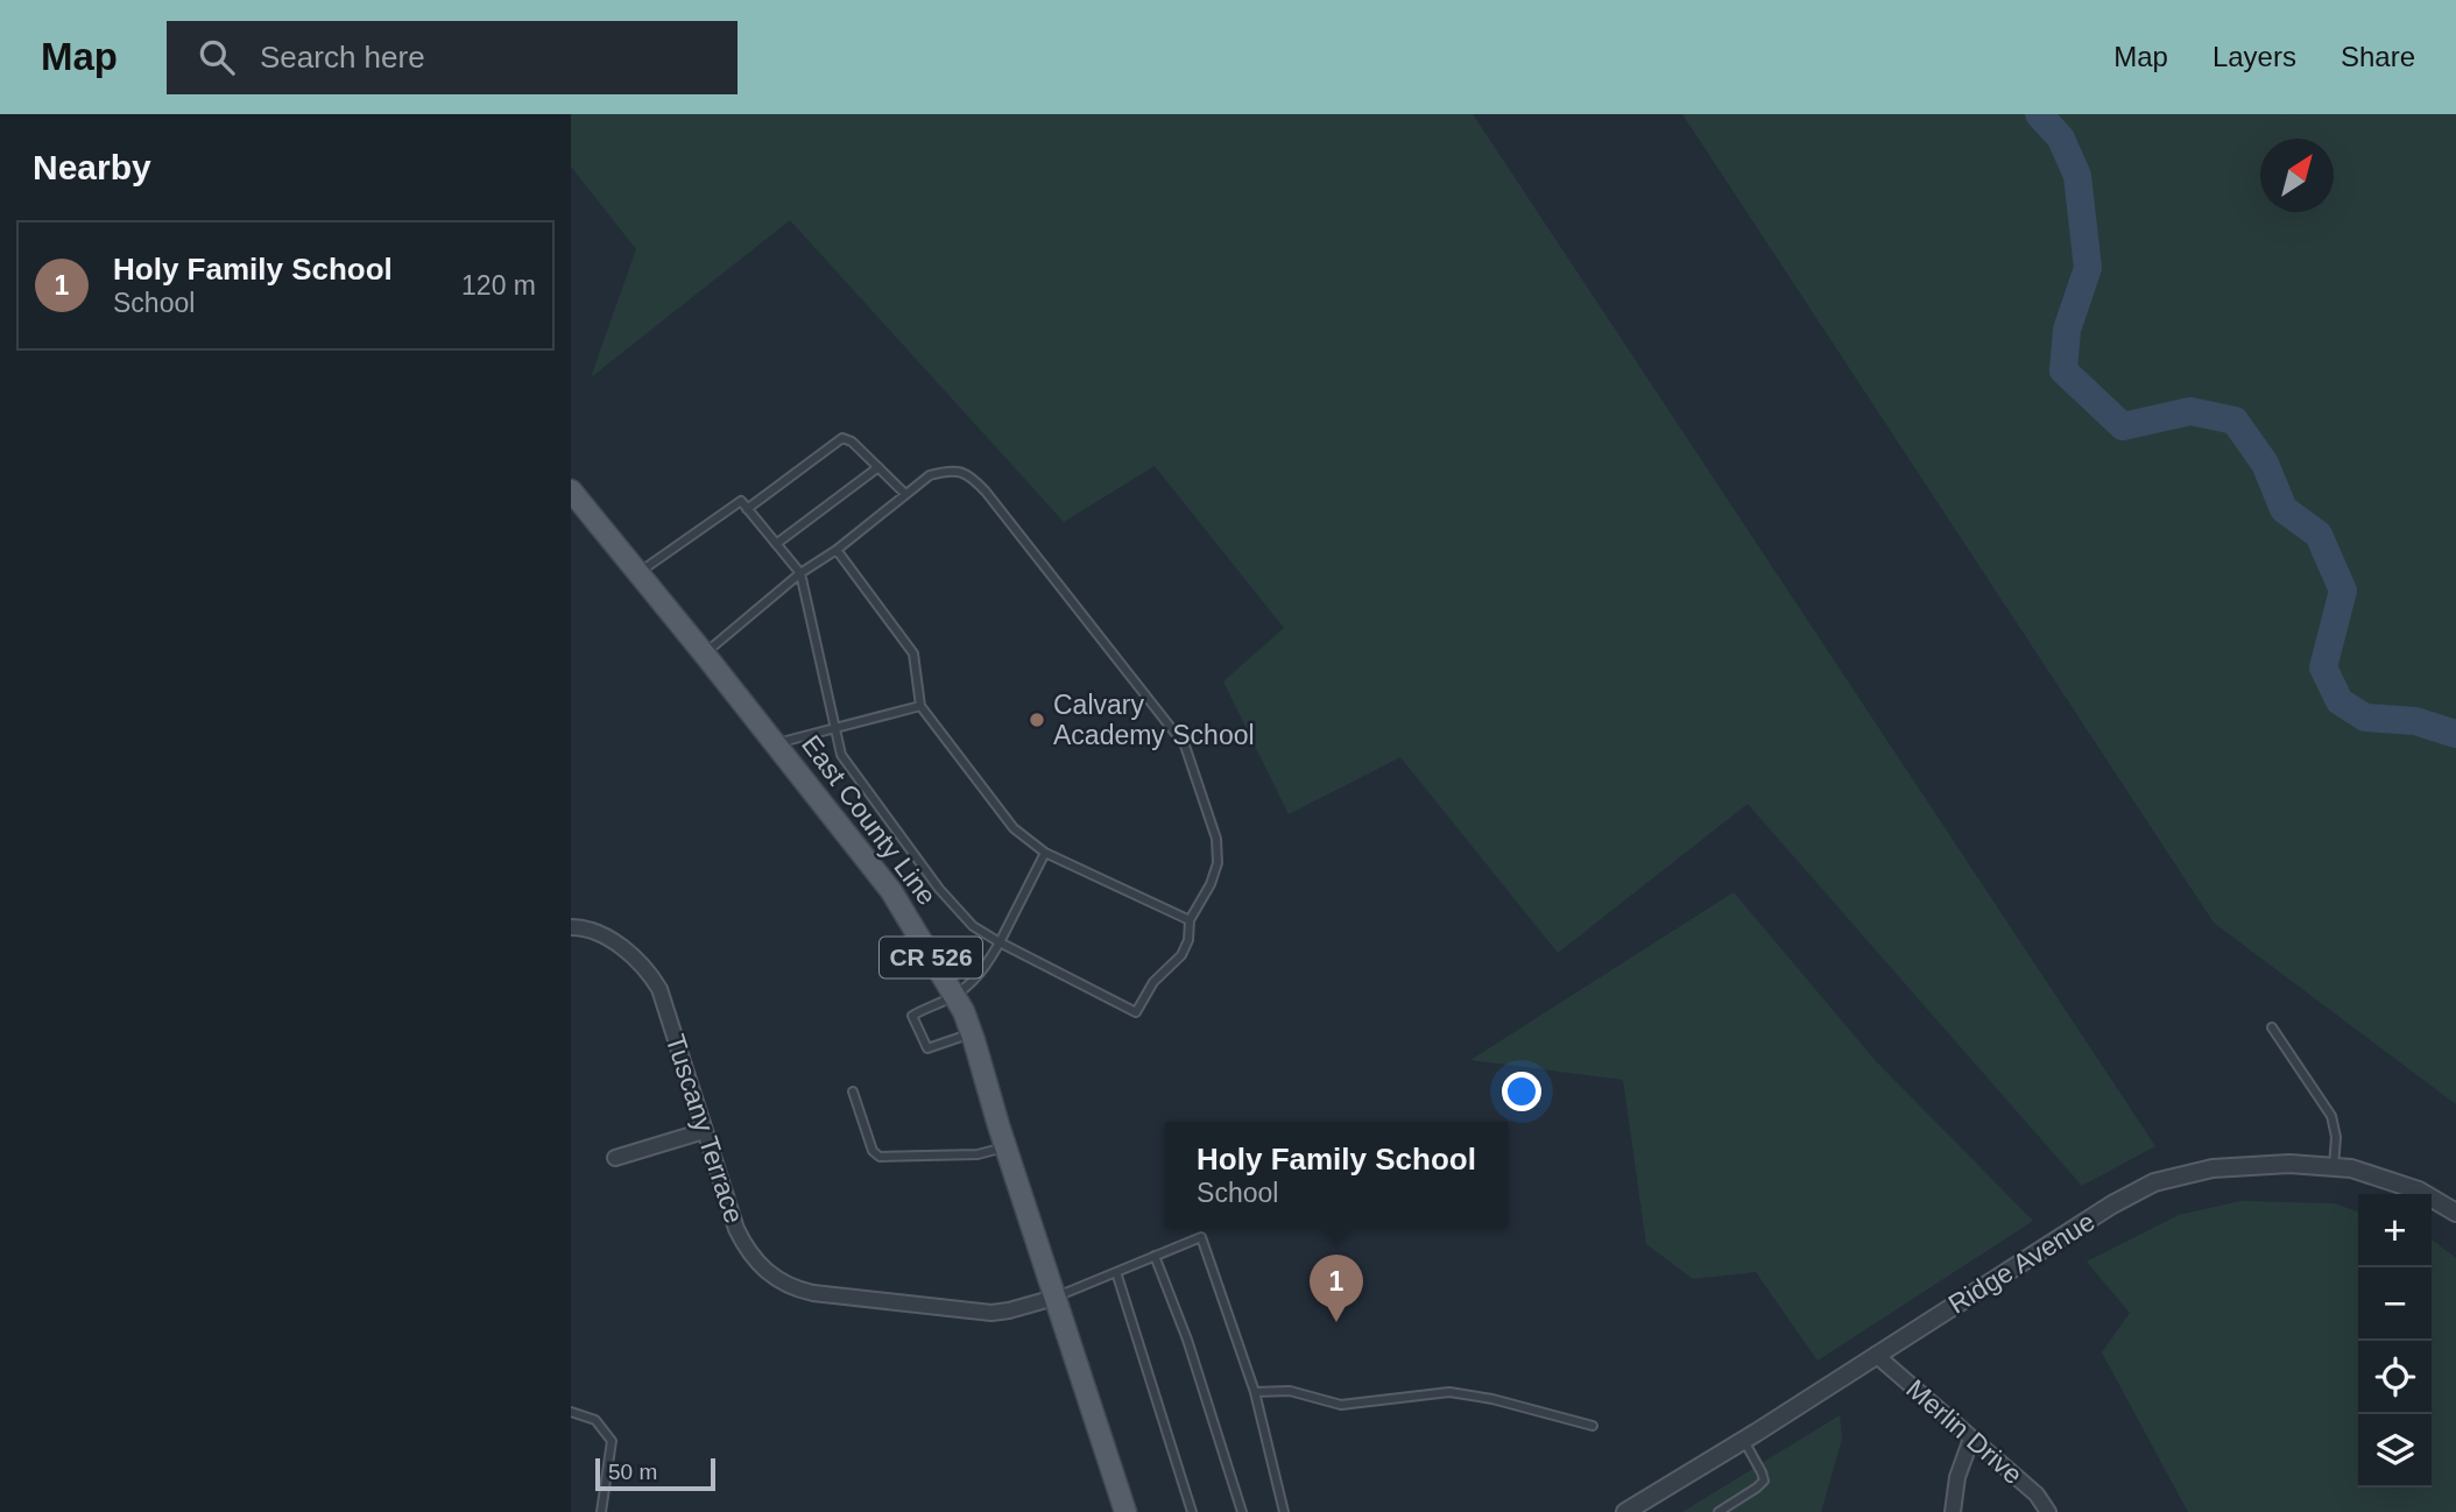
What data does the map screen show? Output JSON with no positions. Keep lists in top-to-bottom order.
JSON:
{
  "streets": {
    "main road": ["East County Line", "CR 526"],
    "street": ["Tuscany Terrace", "Ridge Avenue", "Merlin Drive"]
  },
  "crossings": [
    ["East County Line", "Tuscany Terrace"],
    ["Ridge Avenue", "Merlin Drive"]
  ],
  "places": ["Calvary Academy School"],
  "scale_bar": "50 m",
  "north": "top right",
  "page": {
    "header": "Map",
    "search": "Search here",
    "nav": ["Map", "Layers", "Share"],
    "heading": "Nearby",
    "list": [
      {
        "mark": "1",
        "name": "Holy Family School",
        "note": "School",
        "value": "120 m"
      }
    ],
    "popup": ["Holy Family School", "School"],
    "map_buttons": ["+", "−"],
    "pins": "1",
    "scale": "50 m"
  }
}
